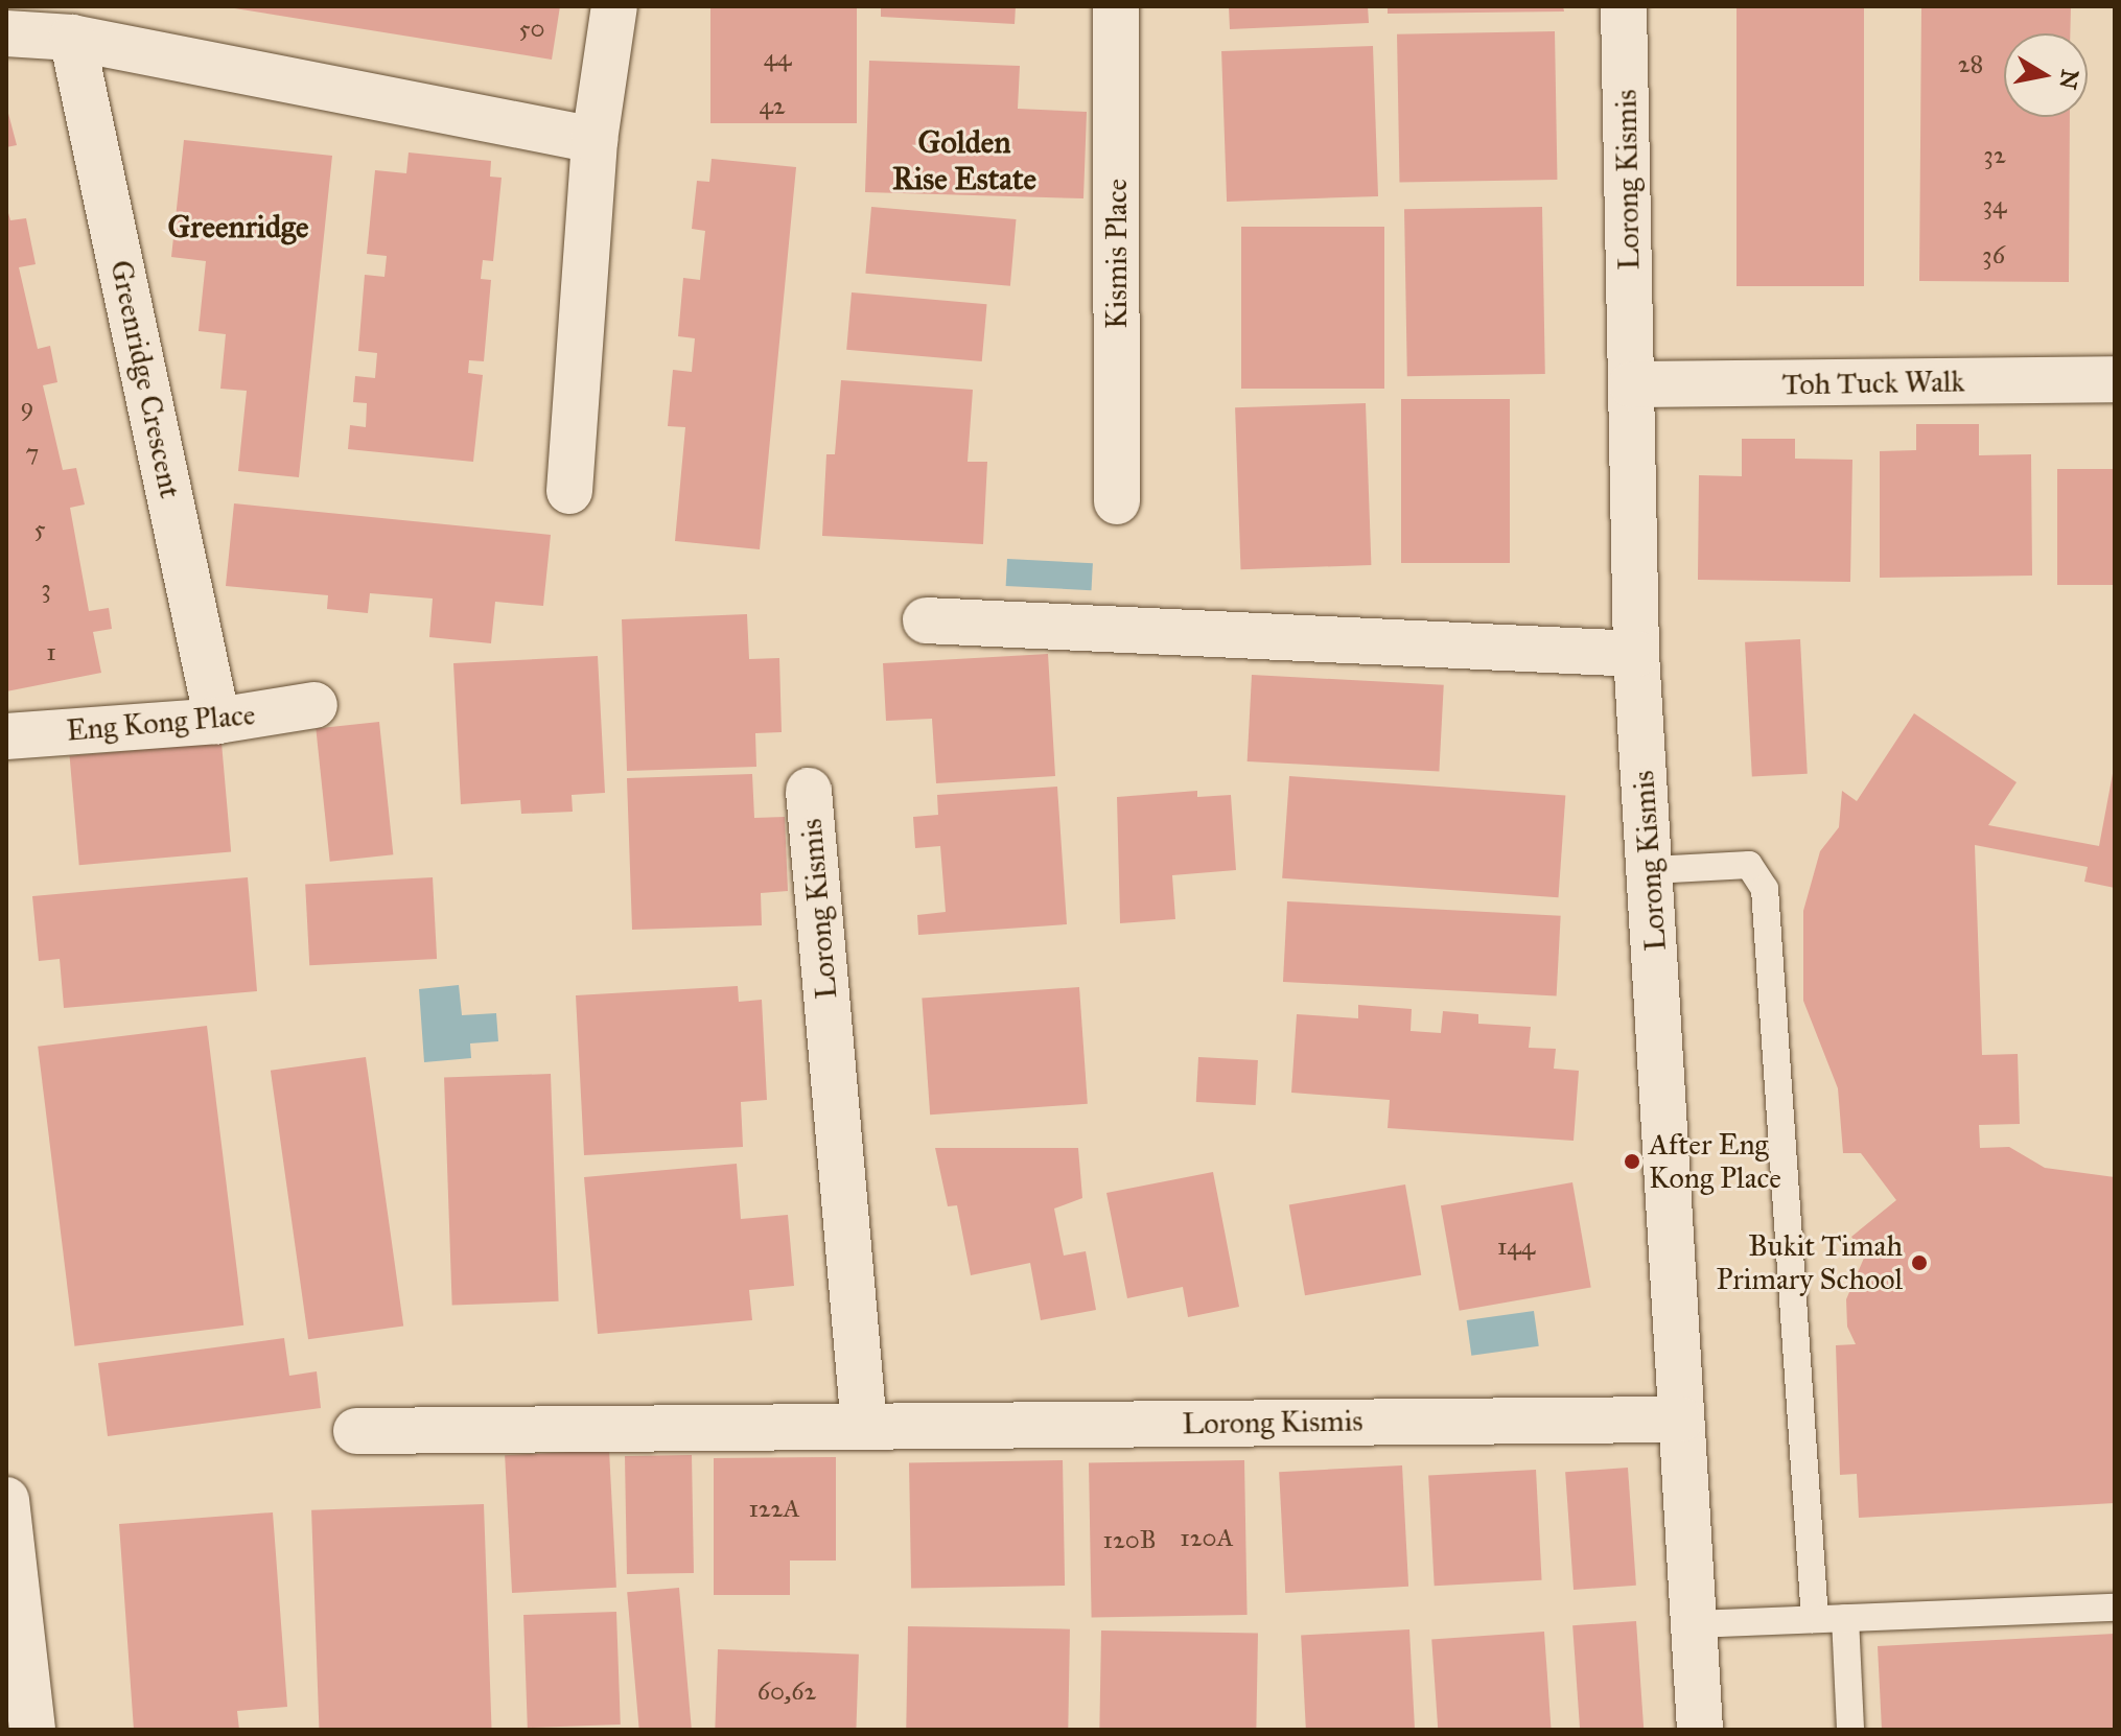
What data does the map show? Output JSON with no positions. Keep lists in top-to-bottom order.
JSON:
{
  "streets": {
    "street": [
      "Lorong Kismis",
      "Kismis Place",
      "Greenridge Crescent",
      "Toh Tuck Walk",
      "Eng Kong Place"
    ]
  },
  "crossings": [
    ["Lorong Kismis", "Toh Tuck Walk"],
    ["Greenridge Crescent", "Eng Kong Place"]
  ],
  "districts": ["Golden Rise Estate", "Greenridge"],
  "places": ["After Eng Kong Place", "Bukit Timah Primary School"],
  "house_numbers": [
    "50",
    "44",
    "28",
    "42",
    "32",
    "34",
    "36",
    "9",
    "7",
    "5",
    "3",
    "1",
    "144",
    "122A",
    "120A",
    "120B",
    "60,62"
  ],
  "north": "right"
}
